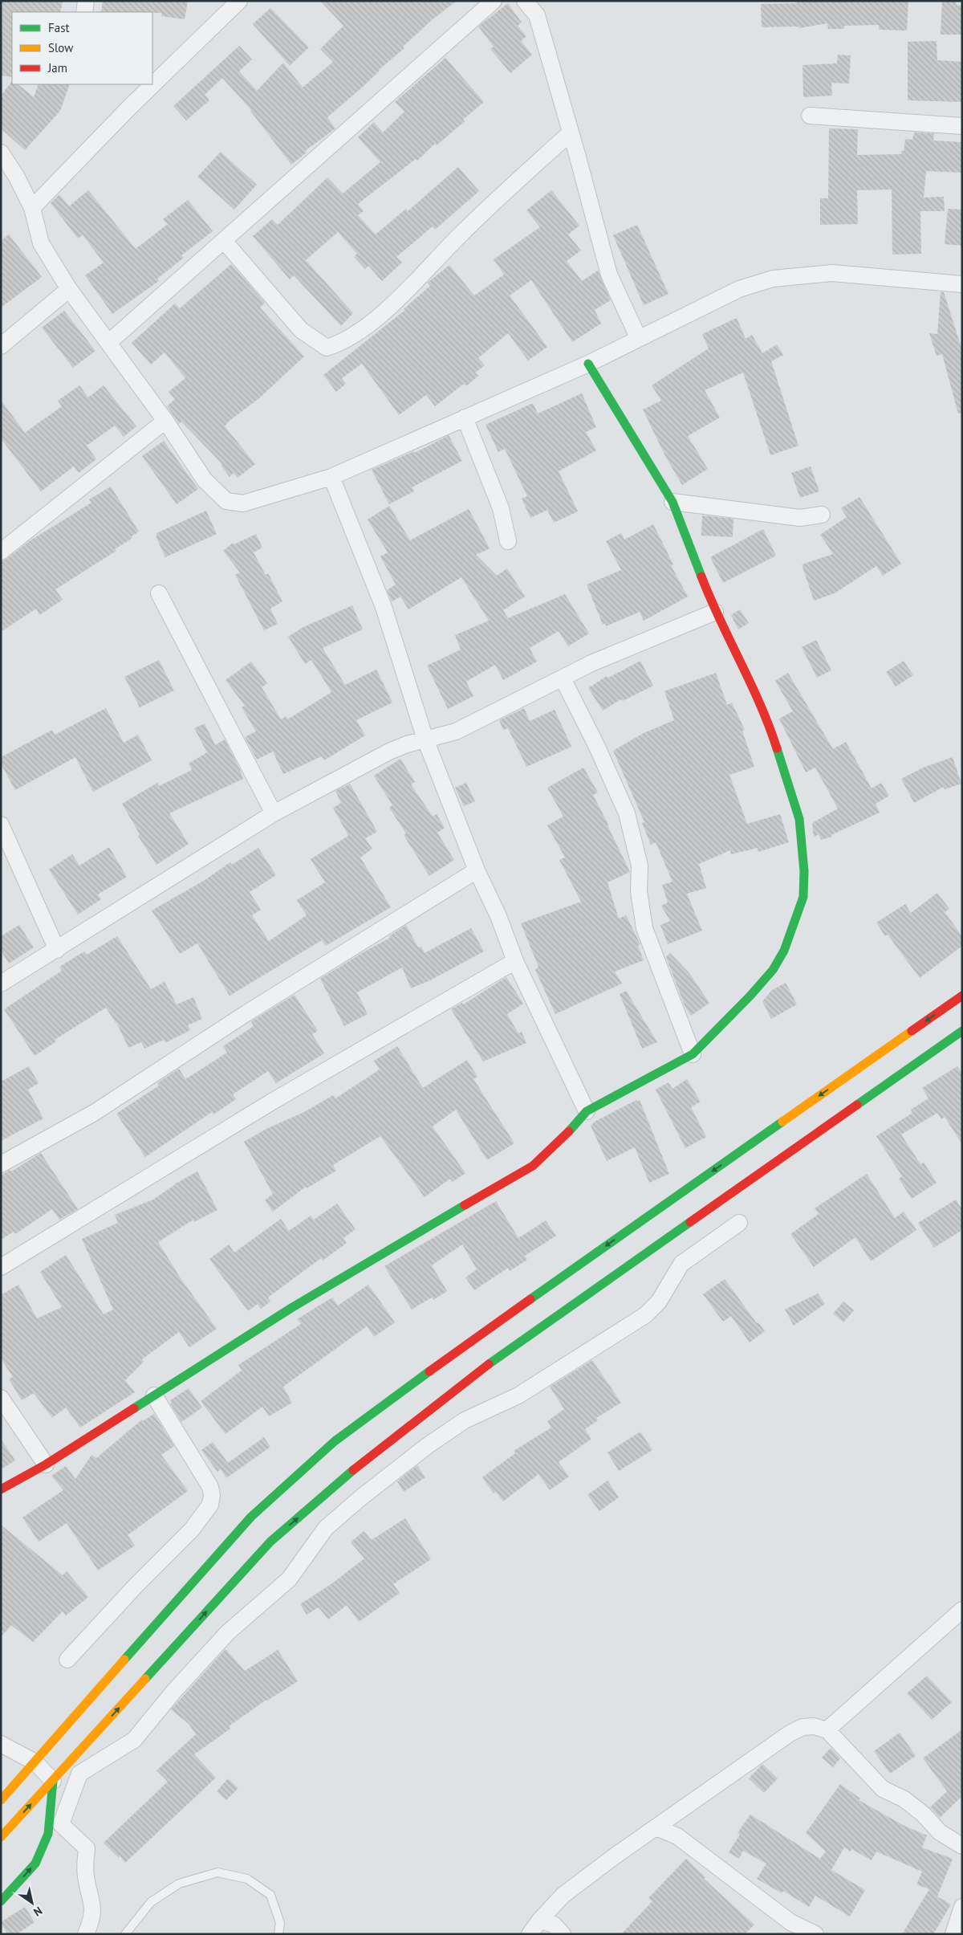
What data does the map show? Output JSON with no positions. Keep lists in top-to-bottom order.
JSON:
{
  "legend": ["Fast", "Slow", "Jam"],
  "north": "bottom right"
}
